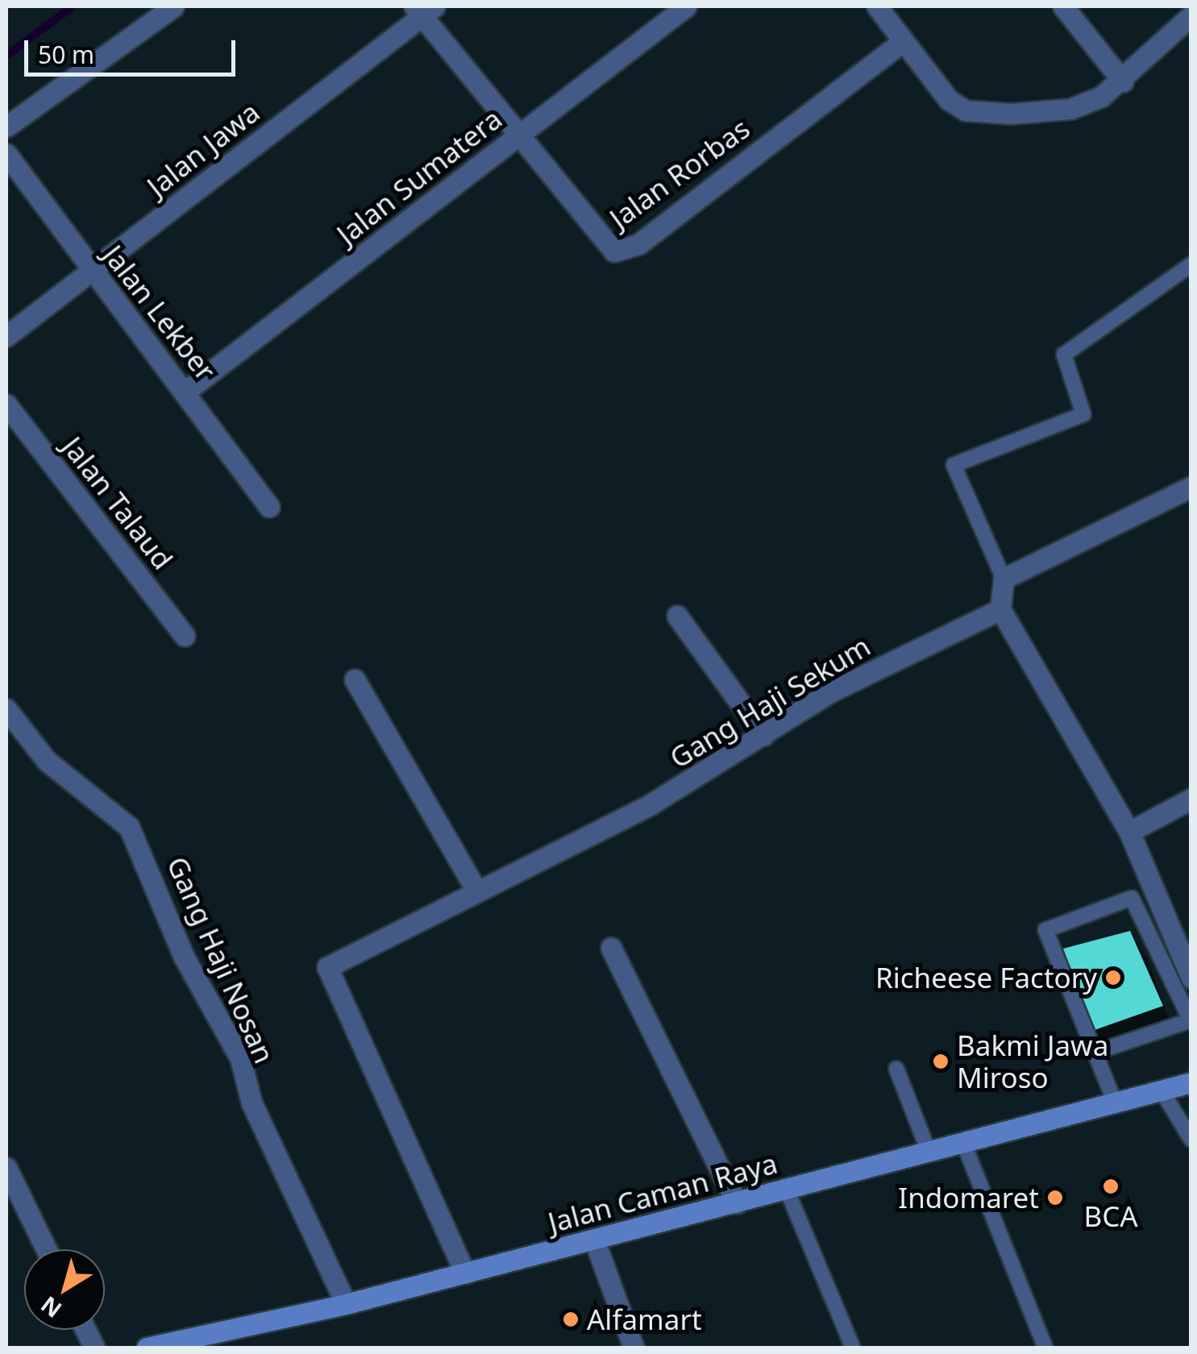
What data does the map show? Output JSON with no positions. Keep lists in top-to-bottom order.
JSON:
{
  "streets": {
    "main road": ["Jalan Caman Raya"],
    "street": [
      "Jalan Jawa",
      "Jalan Rorbas",
      "Jalan Sumatera",
      "Jalan Lekber",
      "Jalan Talaud",
      "Gang Haji Sekum",
      "Gang Haji Nosan"
    ]
  },
  "crossings": [
    ["Jalan Jawa", "Jalan Rorbas"],
    ["Jalan Jawa", "Jalan Lekber"],
    ["Jalan Rorbas", "Jalan Sumatera"],
    ["Jalan Sumatera", "Jalan Lekber"],
    ["Gang Haji Sekum", "Jalan Caman Raya"],
    ["Gang Haji Nosan", "Jalan Caman Raya"]
  ],
  "places": [
    "Richeese Factory",
    "Bakmi Jawa Miroso",
    "BCA",
    "Indomaret",
    "Alfamart"
  ],
  "scale_bar": "50 m",
  "north": "bottom left"
}
